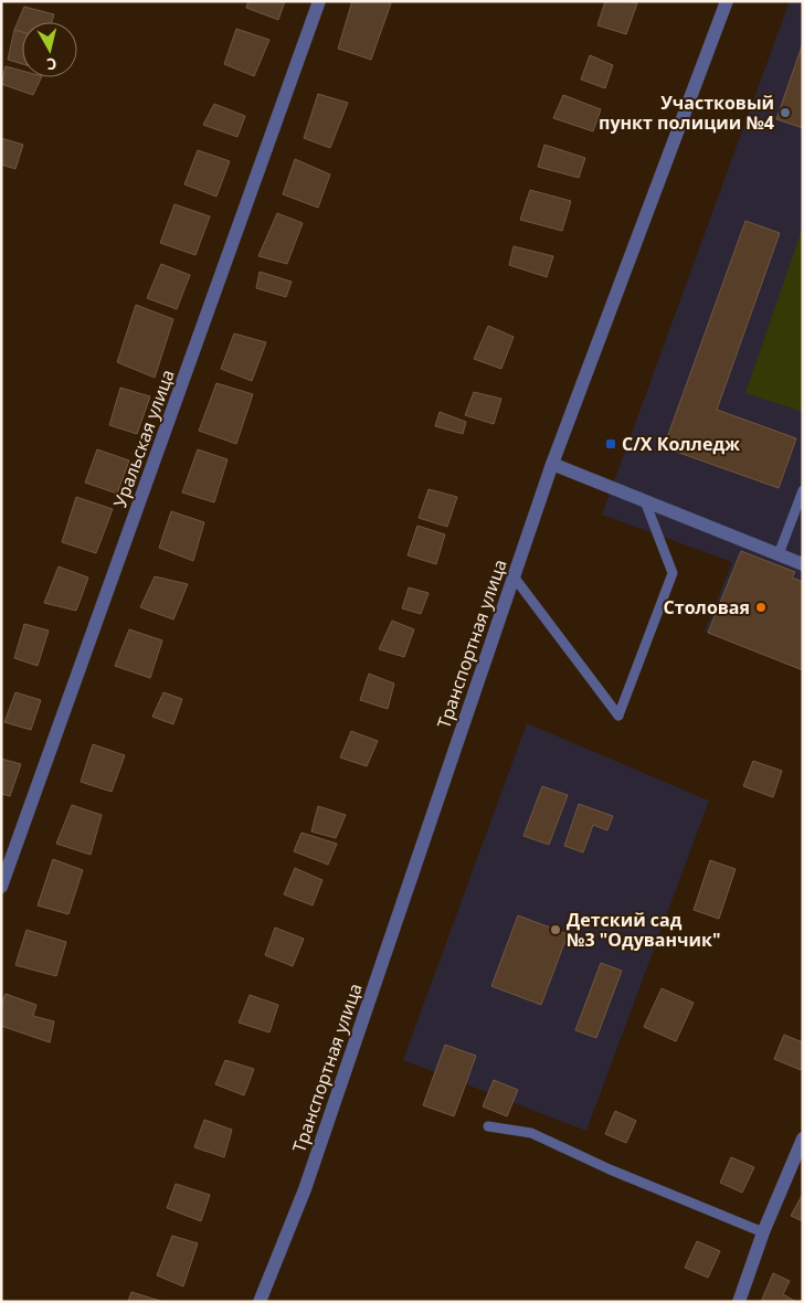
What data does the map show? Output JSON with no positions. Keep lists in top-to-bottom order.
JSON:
{
  "streets": {
    "street": ["Уральская улица", "Транспортная улица"]
  },
  "places": {
    "other": ["Участковый пункт полиции №4", "Столовая", "Детский сад №3 \"Одуванчик\""],
    "transit": ["С/Х Колледж"]
  },
  "north": "bottom"
}
